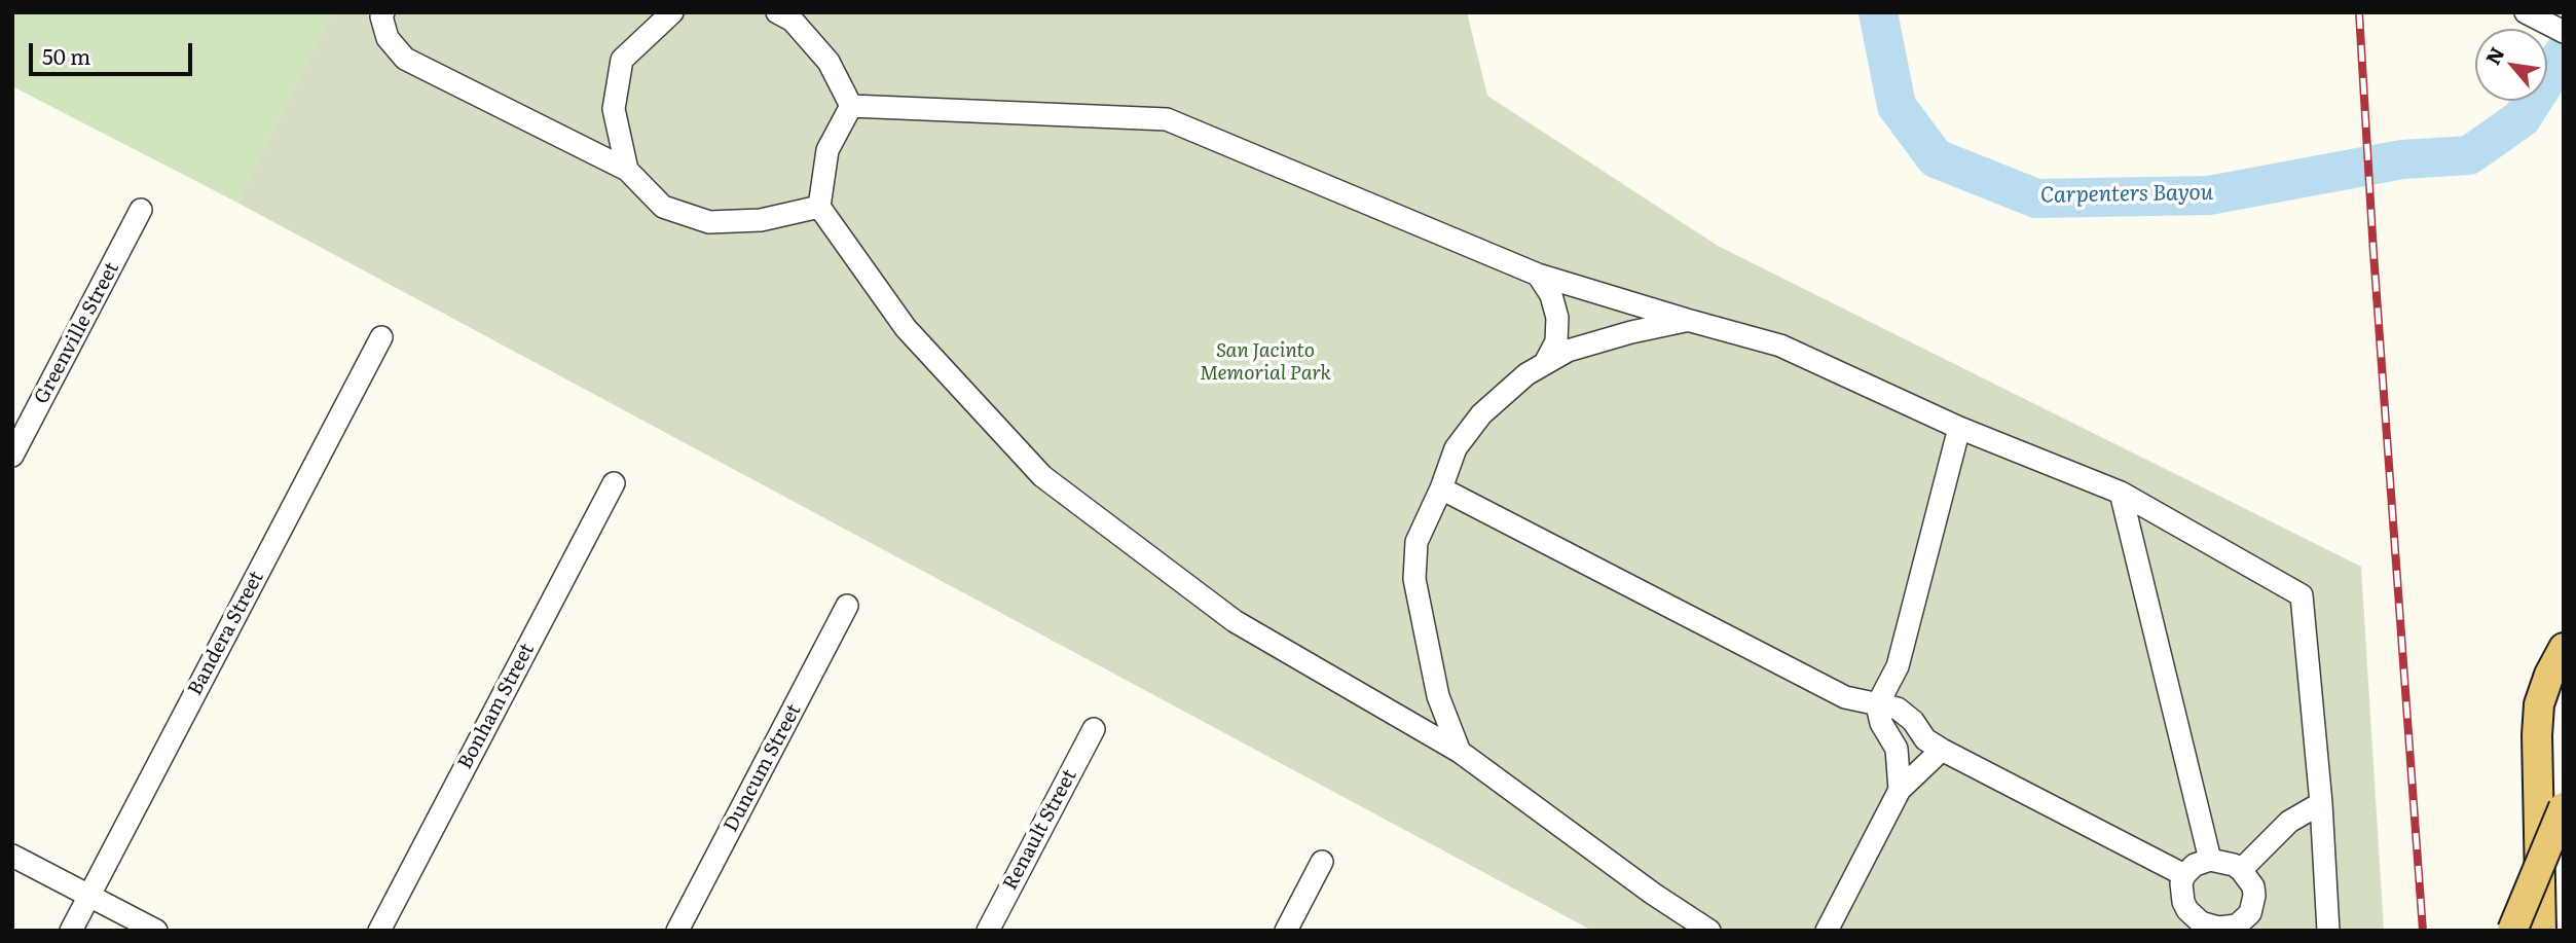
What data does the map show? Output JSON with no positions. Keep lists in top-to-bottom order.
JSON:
{
  "streets": {
    "street": [
      "Greenville Street",
      "Bandera Street",
      "Bonham Street",
      "Duncum Street",
      "Renault Street"
    ]
  },
  "water": ["Carpenters Bayou"],
  "parks": ["San Jacinto Memorial Park"],
  "scale_bar": "50 m",
  "north": "top left"
}
